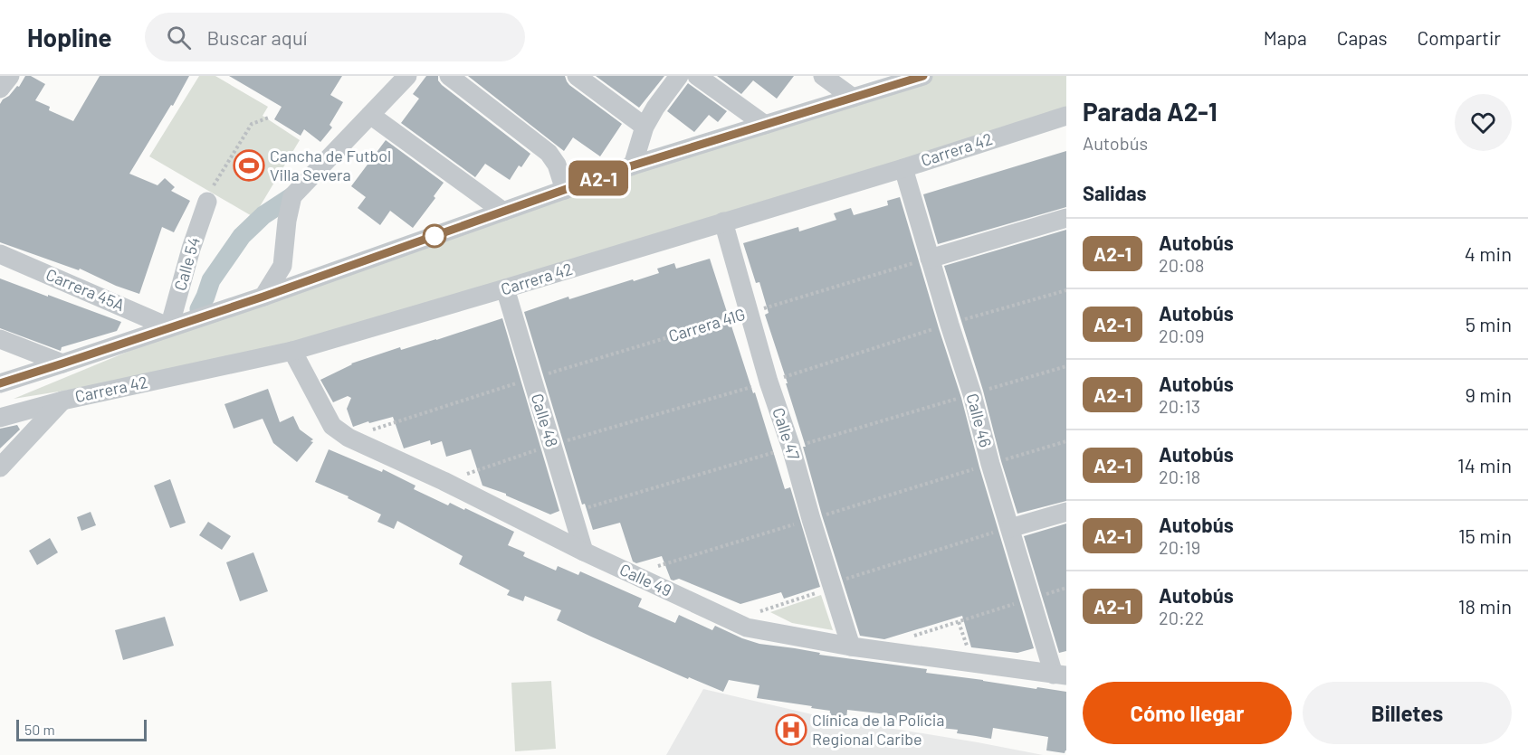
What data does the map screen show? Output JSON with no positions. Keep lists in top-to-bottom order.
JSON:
{
  "streets": {
    "street": [
      "Carrera 42",
      "Calle 54",
      "Carrera 45A",
      "Calle 48",
      "Calle 46",
      "Calle 47",
      "Calle 49"
    ],
    "path": ["Carrera 41G"]
  },
  "crossings": [
    ["Carrera 42", "Calle 48"],
    ["Carrera 42", "Calle 46"],
    ["Carrera 42", "Calle 47"],
    ["Carrera 42", "Calle 49"],
    ["Calle 54", "Carrera 45A"],
    ["Carrera 41G", "Calle 48"],
    ["Carrera 41G", "Calle 46"],
    ["Carrera 41G", "Calle 47"],
    ["Carrera 41G", "Calle 49"],
    ["Calle 48", "Calle 49"],
    ["Calle 46", "Calle 49"],
    ["Calle 47", "Calle 49"]
  ],
  "places": {
    "sports": ["Cancha de Futbol Villa Severa"],
    "hospital": ["Clínica de la Polícia Regional Caribe"]
  },
  "lines": ["bus line A2-1"],
  "scale_bar": "50 m",
  "page": {
    "header": "Hopline",
    "search": "Buscar aquí",
    "nav": ["Mapa", "Capas", "Compartir"],
    "on_map": "A2-1",
    "heading": [
      ["Parada A2-1", "Autobús"],
      "Salidas"
    ],
    "list": [
      {
        "mark": "A2-1",
        "name": "Autobús",
        "note": "20:08",
        "value": "4 min"
      },
      {
        "mark": "A2-1",
        "name": "Autobús",
        "note": "20:09",
        "value": "5 min"
      },
      {
        "mark": "A2-1",
        "name": "Autobús",
        "note": "20:13",
        "value": "9 min"
      },
      {
        "mark": "A2-1",
        "name": "Autobús",
        "note": "20:18",
        "value": "14 min"
      },
      {
        "mark": "A2-1",
        "name": "Autobús",
        "note": "20:19",
        "value": "15 min"
      },
      {
        "mark": "A2-1",
        "name": "Autobús",
        "note": "20:22",
        "value": "18 min"
      }
    ],
    "buttons": ["Cómo llegar", "Billetes"],
    "scale": "50 m"
  }
}
